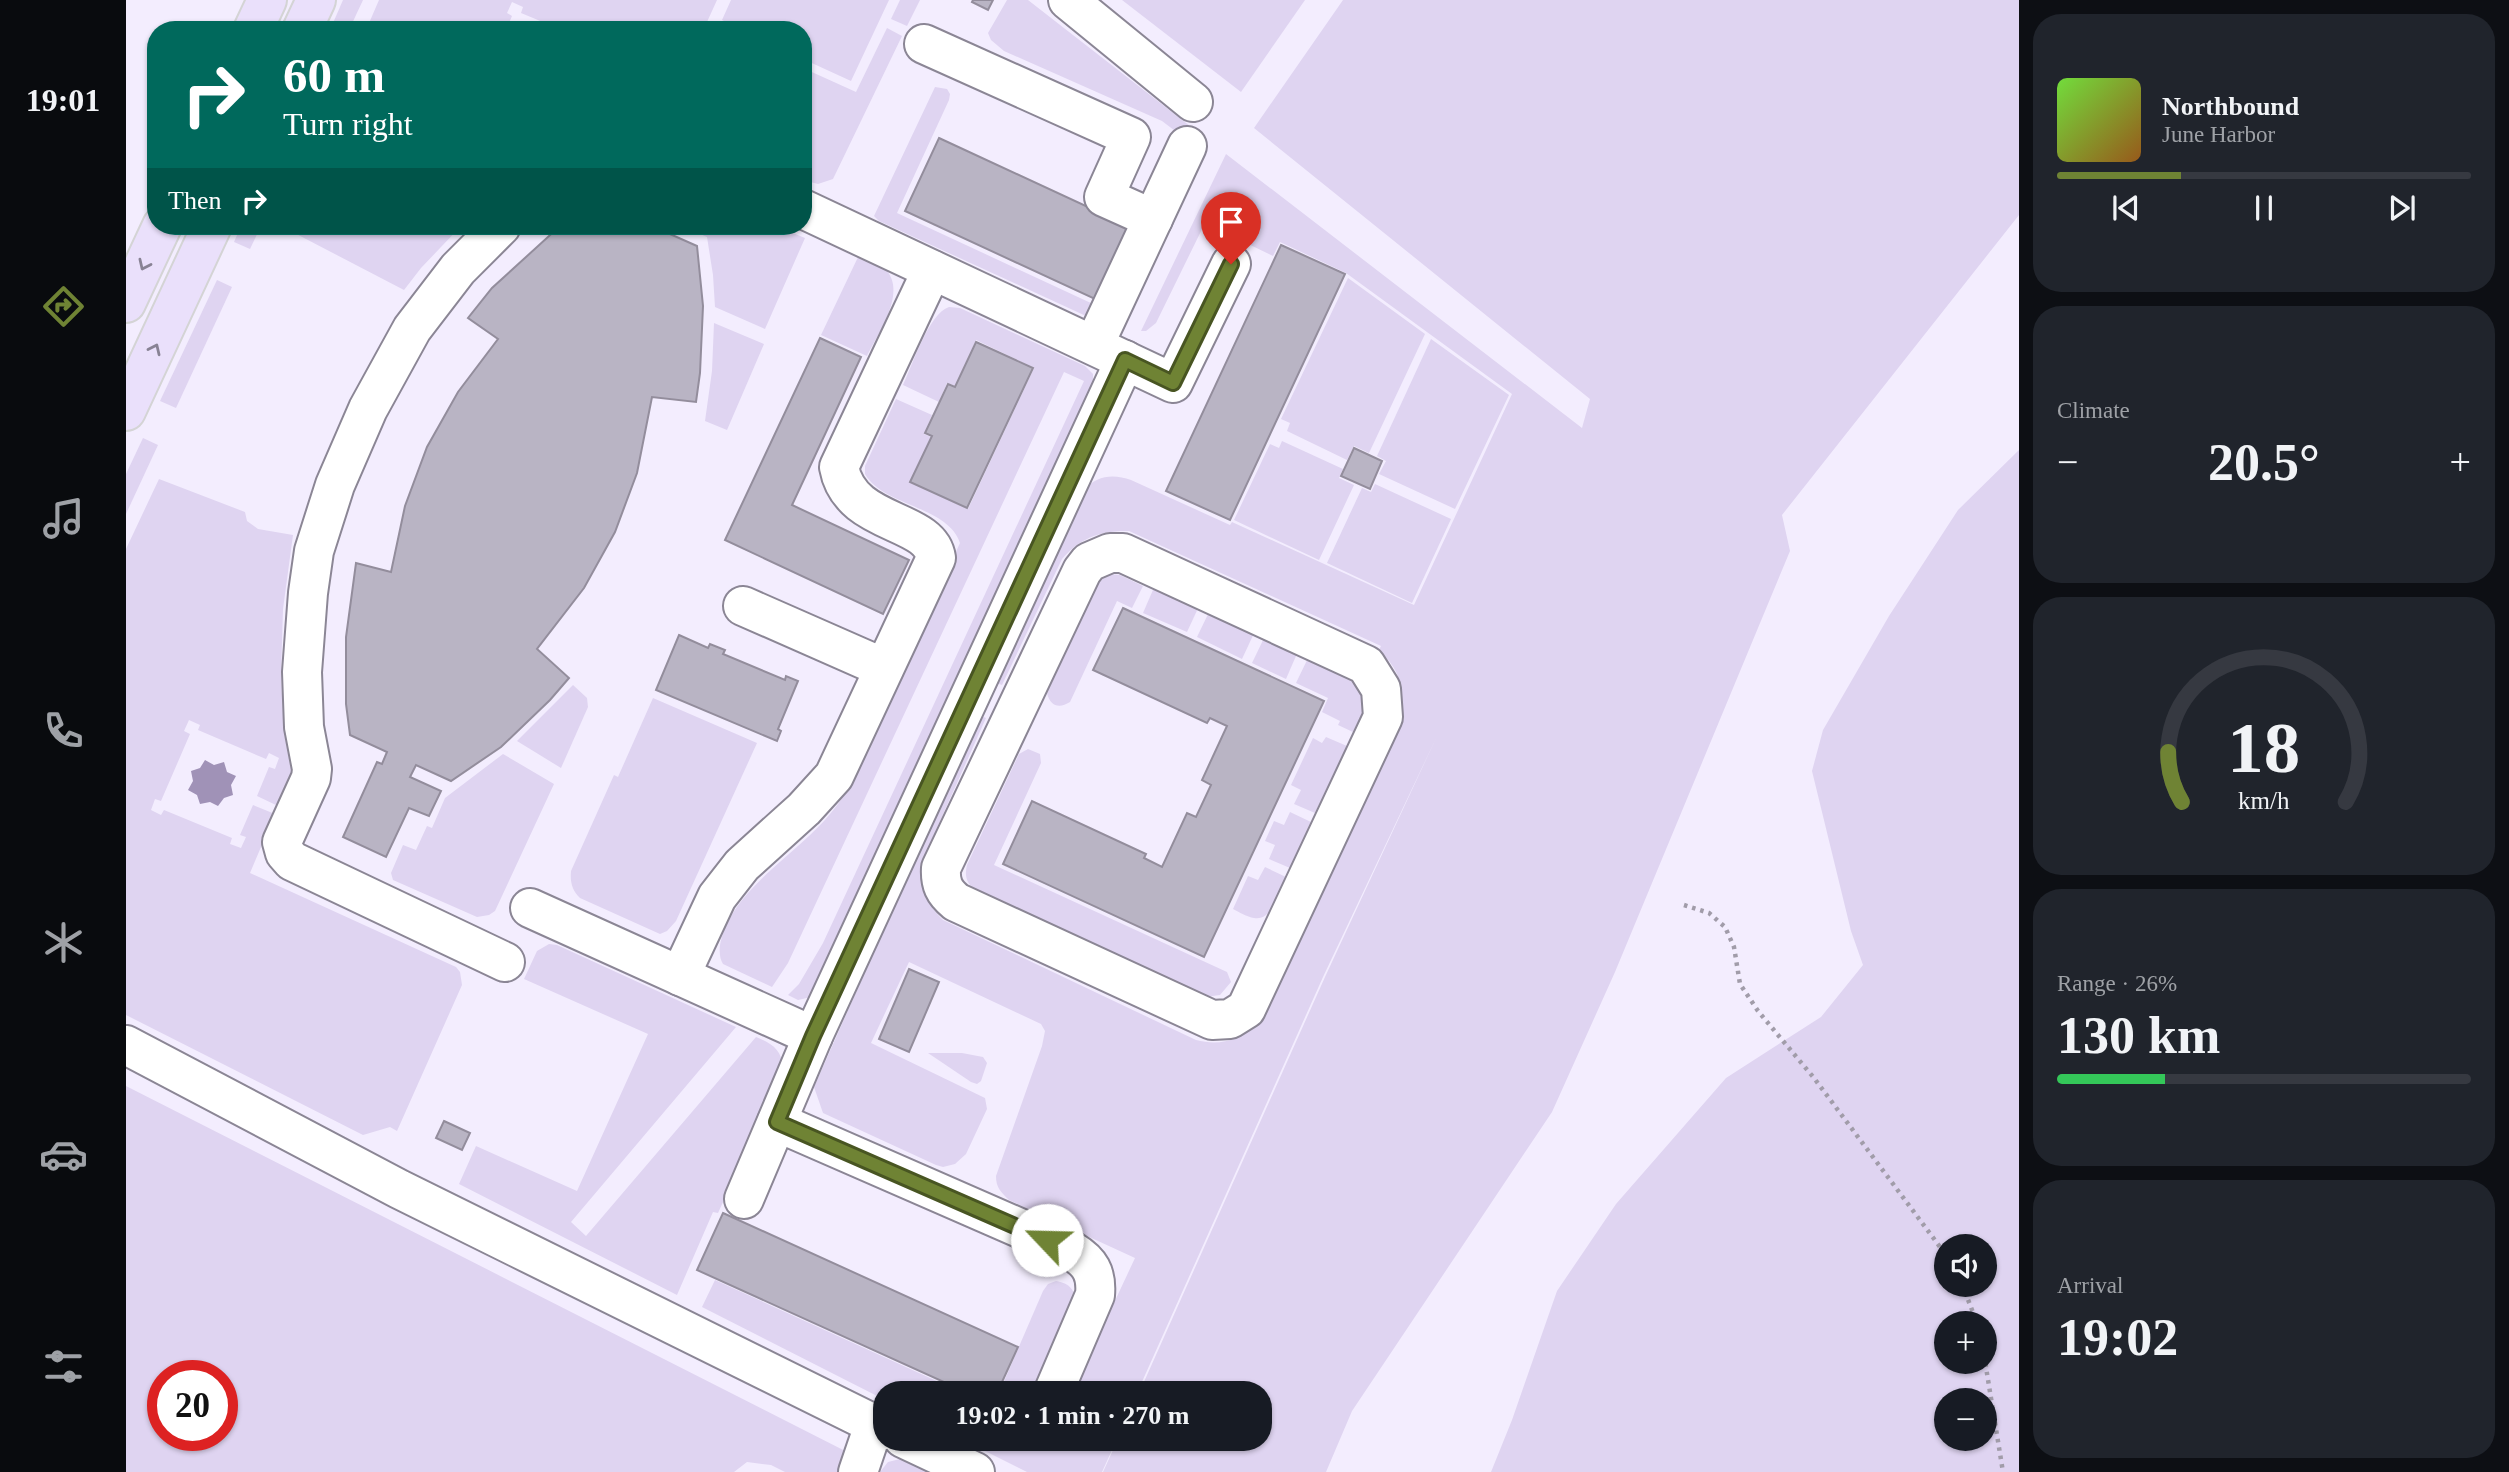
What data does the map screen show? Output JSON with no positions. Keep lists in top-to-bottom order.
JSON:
{
  "page": {
    "tabs": "19:01",
    "turn": ["60 m", "Turn right"],
    "song": ["Northbound", "June Harbor"],
    "then": "Then",
    "tile": [
      "Climate",
      ["Range · 26%", "130 km"],
      ["Arrival", "19:02"]
    ],
    "heat": ["−", "20.5°", "+"],
    "map_buttons": ["+", "−"],
    "limit": "20",
    "trip": "19:02 · 1 min · 270 m",
    "gauge": ["18", "km/h"]
  }
}
